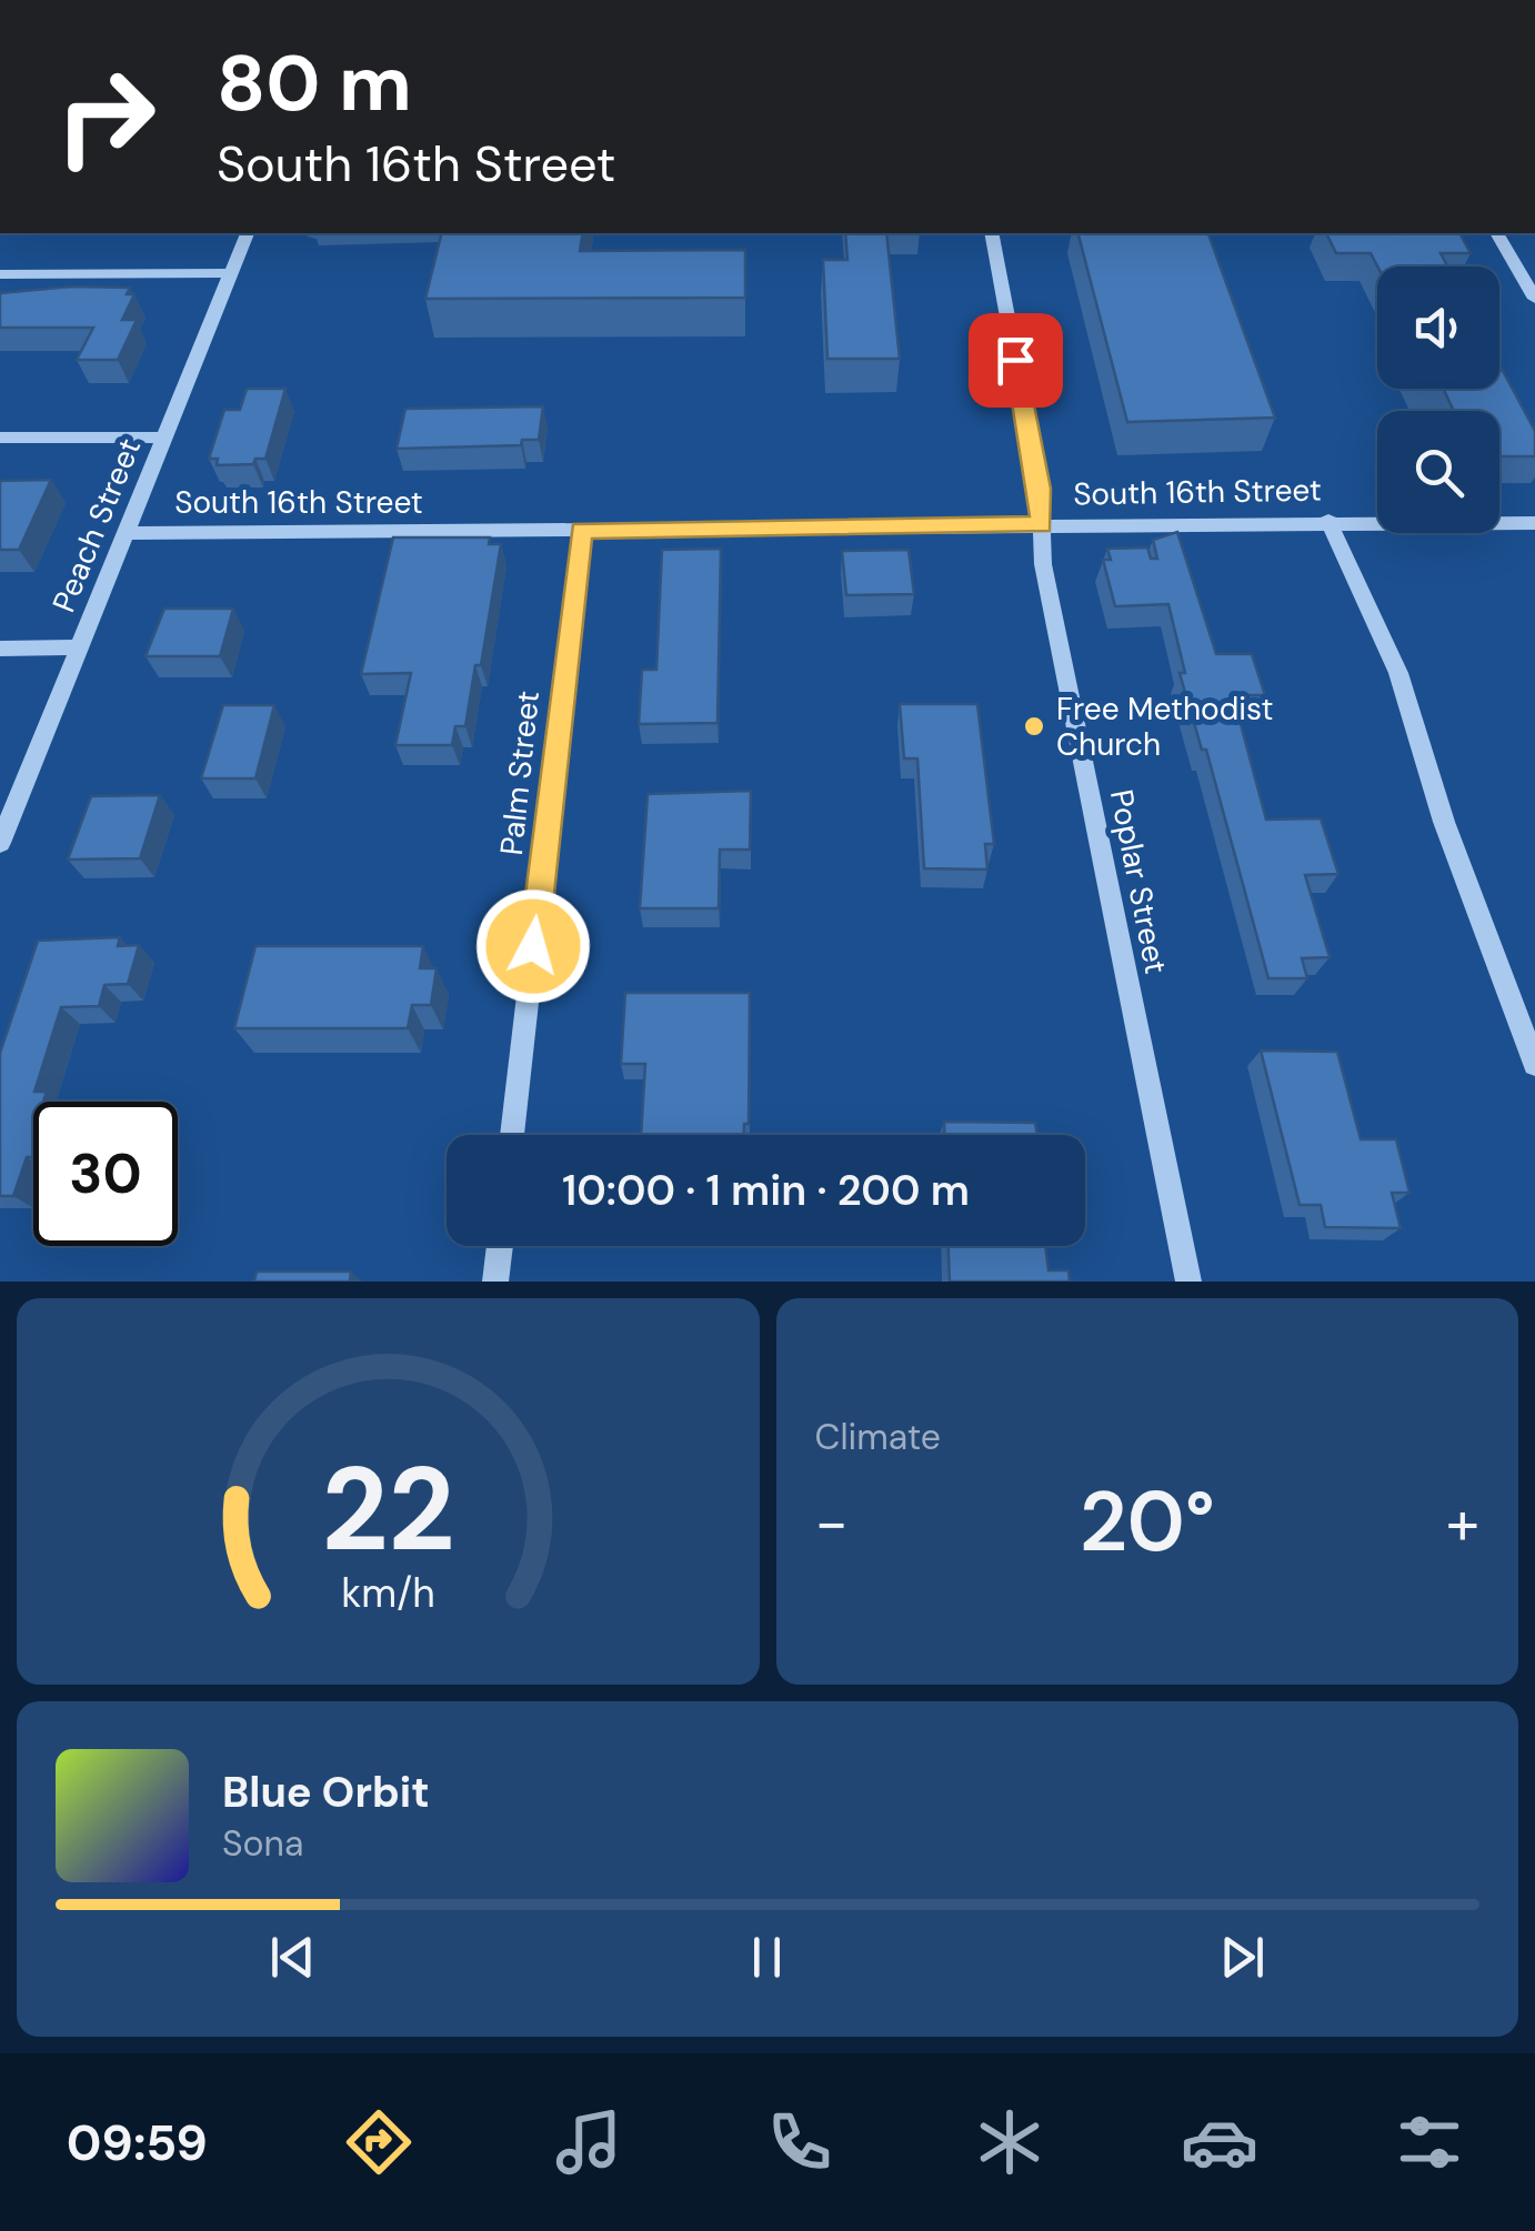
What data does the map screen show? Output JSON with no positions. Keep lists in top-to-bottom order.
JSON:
{
  "streets": {
    "street": [
      "South 16th Street",
      "Peach Street",
      "Palm Street",
      "Poplar Street"
    ]
  },
  "crossings": [
    ["South 16th Street", "Peach Street"],
    ["South 16th Street", "Palm Street"],
    ["South 16th Street", "Poplar Street"]
  ],
  "places": ["Free Methodist Church"],
  "page": {
    "turn": ["80 m", "South 16th Street"],
    "limit": "30",
    "trip": "10:00 · 1 min · 200 m",
    "tile": "Climate",
    "heat": ["−", "20°", "+"],
    "song": ["Blue Orbit", "Sona"],
    "tabs": "09:59",
    "gauge": ["22", "km/h"]
  }
}
